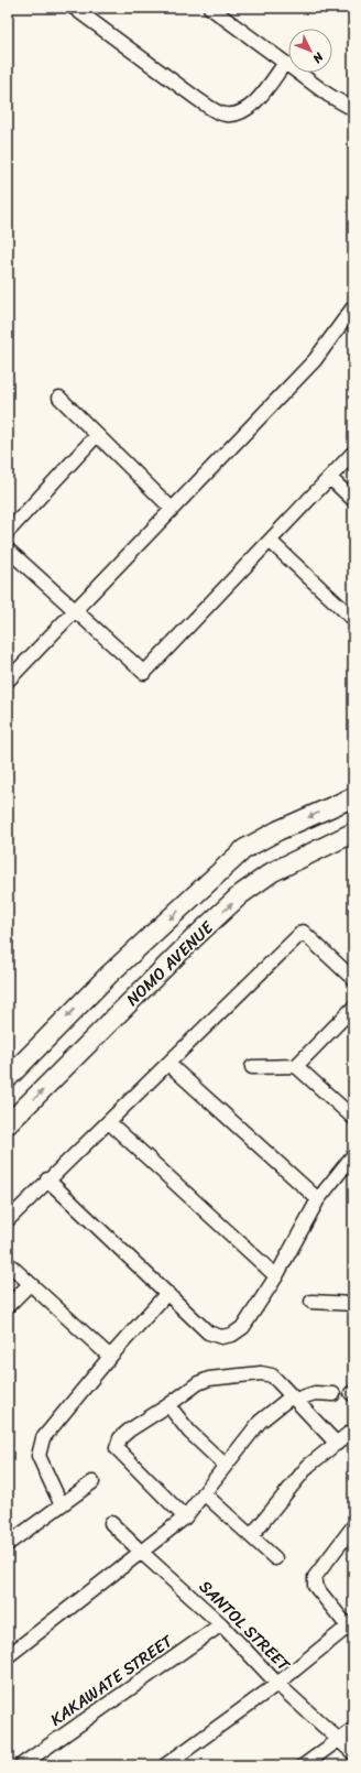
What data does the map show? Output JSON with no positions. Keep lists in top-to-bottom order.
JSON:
{
  "streets": {
    "main road": ["NOMO AVENUE"],
    "street": ["SANTOL STREET", "KAKAWATE STREET"]
  },
  "crossings": [
    ["SANTOL STREET", "KAKAWATE STREET"]
  ],
  "north": "bottom right"
}
